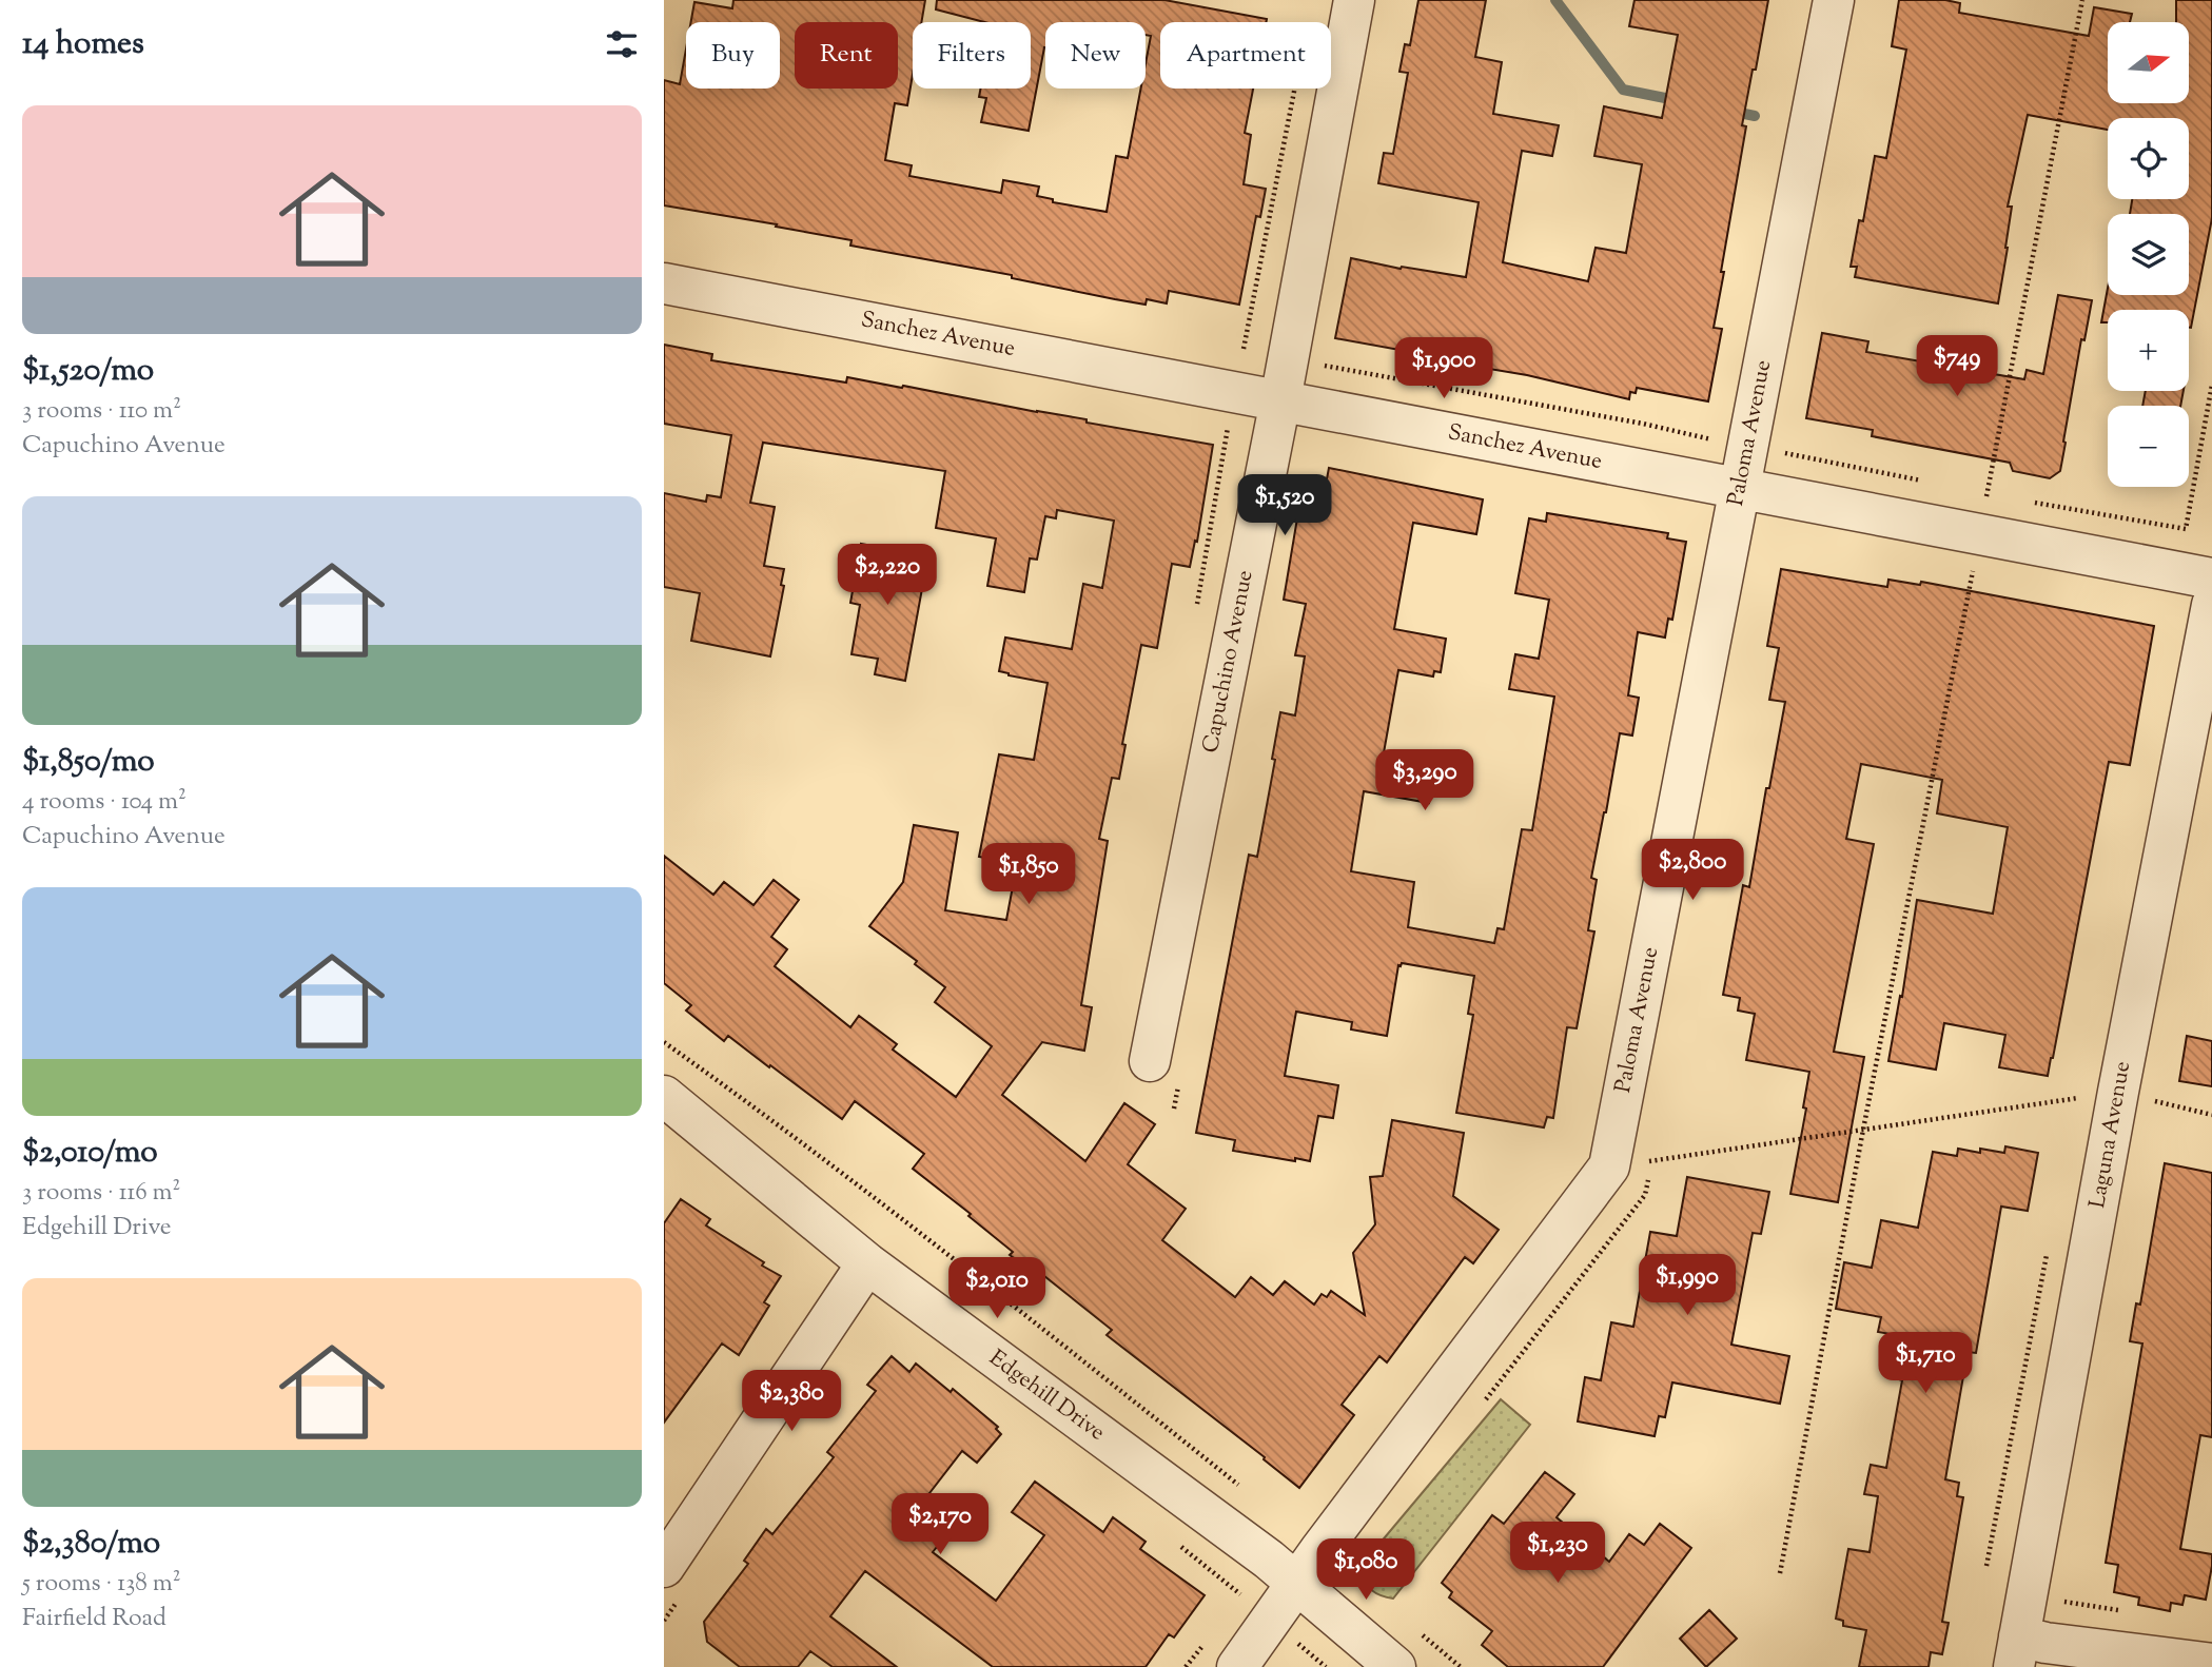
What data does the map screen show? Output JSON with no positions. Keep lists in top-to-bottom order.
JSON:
{
  "streets": {
    "street": [
      "Sanchez Avenue",
      "Paloma Avenue",
      "Capuchino Avenue",
      "Laguna Avenue",
      "Edgehill Drive"
    ]
  },
  "crossings": [
    ["Sanchez Avenue", "Paloma Avenue"],
    ["Sanchez Avenue", "Capuchino Avenue"],
    ["Paloma Avenue", "Edgehill Drive"]
  ],
  "north": "right",
  "page": {
    "heading": "14 homes",
    "map_buttons": ["+", "−"],
    "chip": [
      "Buy",
      "Rent",
      "Filters",
      "New",
      "Apartment"
    ],
    "list": [
      {
        "name": "$1,520/mo",
        "note": "3 rooms · 110 m² · Capuchino Avenue"
      },
      {
        "name": "$1,850/mo",
        "note": "4 rooms · 104 m² · Capuchino Avenue"
      },
      {
        "name": "$2,010/mo",
        "note": "3 rooms · 116 m² · Edgehill Drive"
      },
      {
        "name": "$2,380/mo",
        "note": "5 rooms · 138 m² · Fairfield Road"
      }
    ],
    "price": [
      "$749",
      "$1,900",
      "$1,520",
      "$2,220",
      "$3,290",
      "$2,800",
      "$1,850",
      "$1,990",
      "$2,010",
      "$1,710",
      "$2,380",
      "$2,170",
      "$1,230",
      "$1,080"
    ]
  }
}
